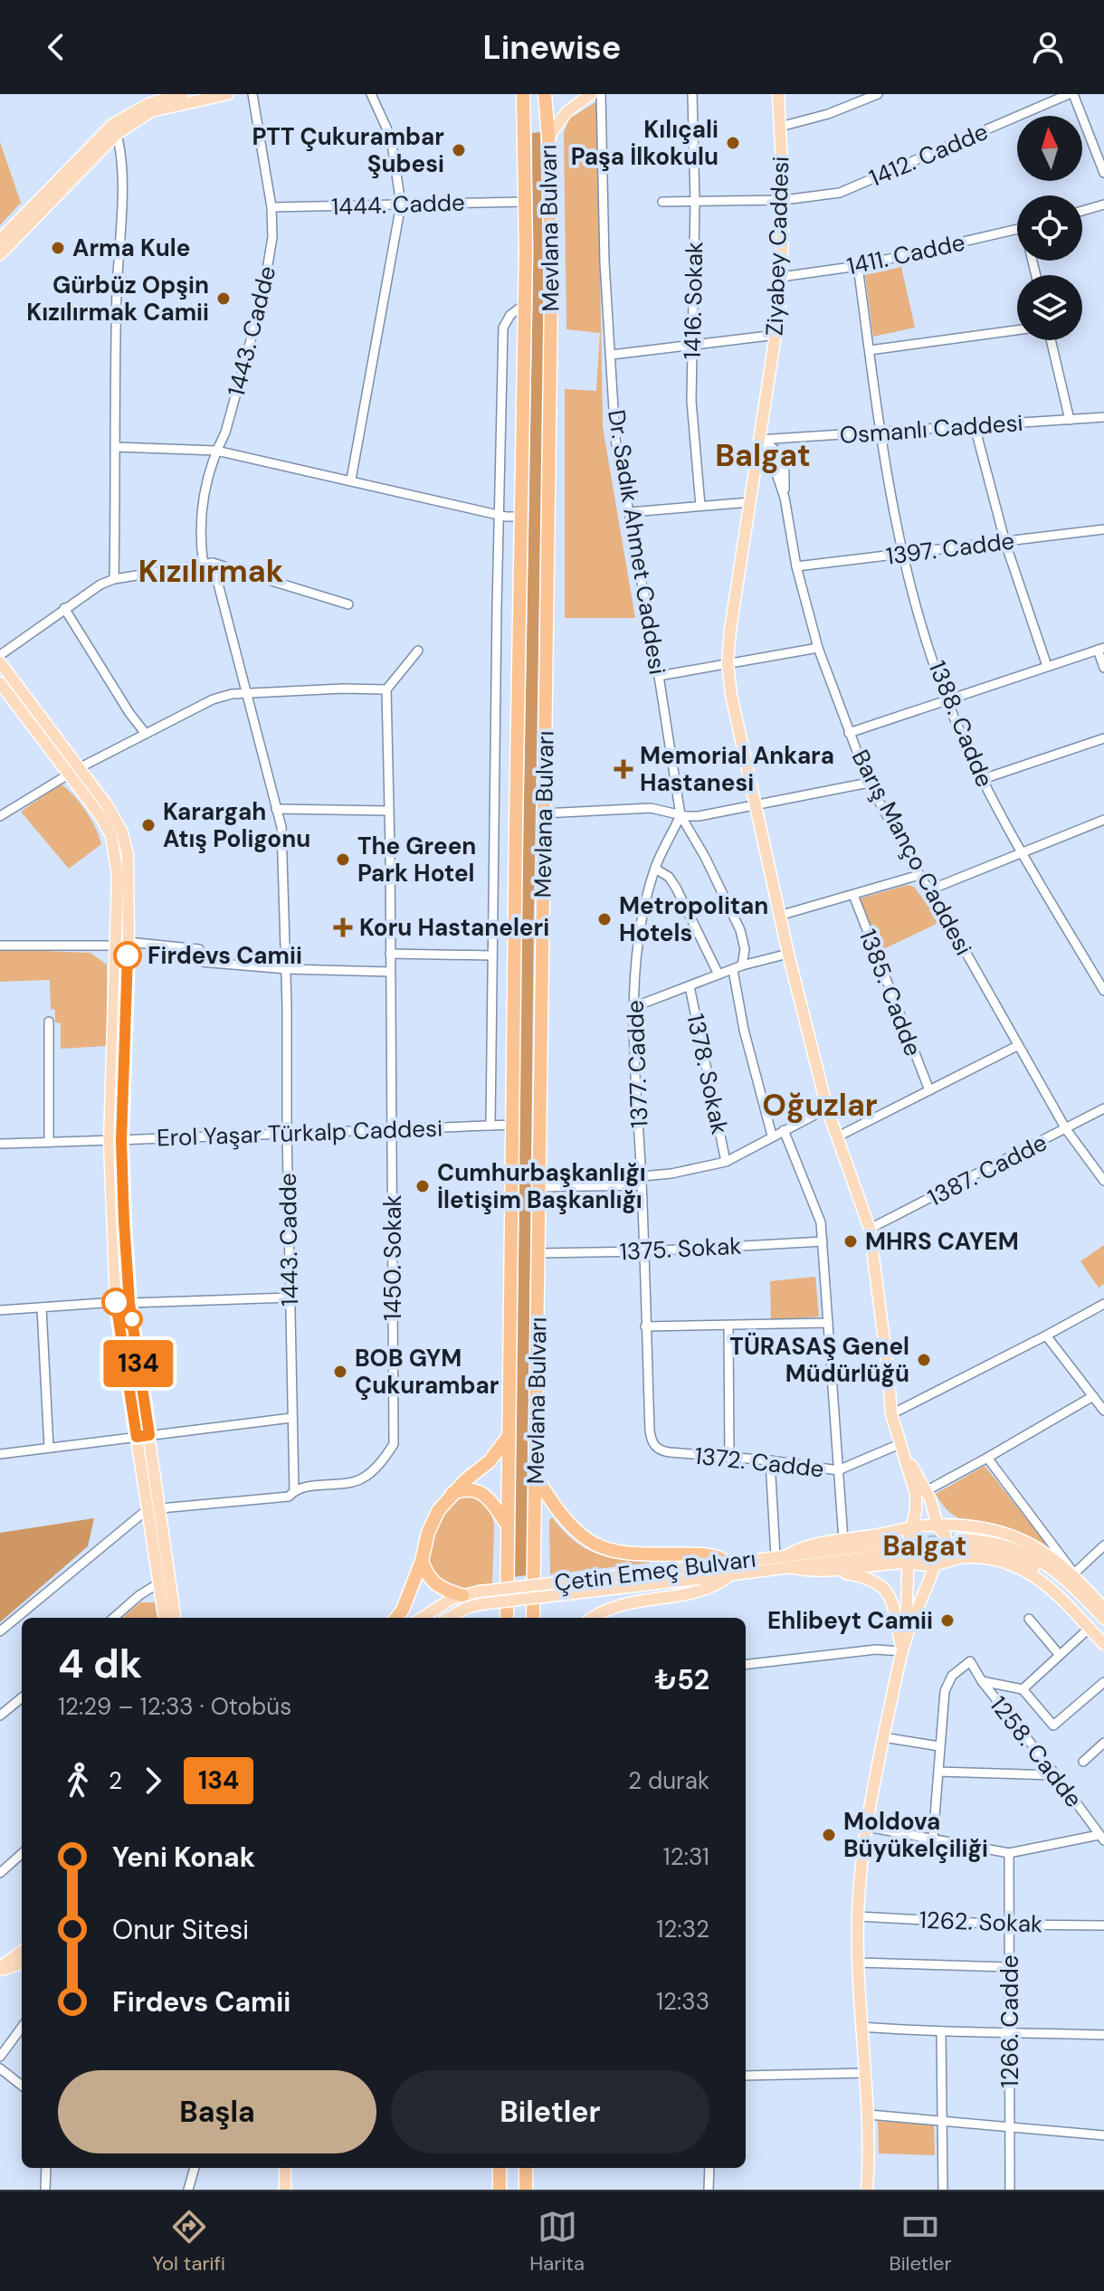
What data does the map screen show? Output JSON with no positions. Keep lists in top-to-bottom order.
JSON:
{
  "streets": {
    "highway": ["Mevlana Bulvarı"],
    "main road": ["Ziyabey Caddesi", "Çetin Emeç Bulvarı"],
    "street": [
      "1412. Cadde",
      "1444. Cadde",
      "1411. Cadde",
      "1416. Sokak",
      "1443. Cadde",
      "Osmanlı Caddesi",
      "Dr. Sadık Ahmet Caddesi",
      "1397. Cadde",
      "1388. Cadde",
      "Barış Manço Caddesi",
      "1385. Cadde",
      "1377. Cadde",
      "1378. Sokak",
      "Erol Yaşar Türkalp Caddesi",
      "1387. Cadde",
      "1375. Sokak",
      "1450. Sokak",
      "1372. Cadde",
      "1258. Cadde",
      "1262. Sokak",
      "1266. Cadde"
    ]
  },
  "crossings": [
    ["1412. Cadde", "Ziyabey Caddesi"],
    ["1412. Cadde", "1416. Sokak"],
    ["1444. Cadde", "Mevlana Bulvarı"],
    ["1444. Cadde", "1443. Cadde"],
    ["Mevlana Bulvarı", "Erol Yaşar Türkalp Caddesi"],
    ["Mevlana Bulvarı", "1375. Sokak"],
    ["Ziyabey Caddesi", "1411. Cadde"],
    ["Ziyabey Caddesi", "Osmanlı Caddesi"],
    ["Ziyabey Caddesi", "Barış Manço Caddesi"],
    ["Ziyabey Caddesi", "1387. Cadde"],
    ["Ziyabey Caddesi", "1372. Cadde"],
    ["1411. Cadde", "1388. Cadde"],
    ["1443. Cadde", "Erol Yaşar Türkalp Caddesi"],
    ["1443. Cadde", "1450. Sokak"],
    ["Osmanlı Caddesi", "1388. Cadde"],
    ["Osmanlı Caddesi", "Barış Manço Caddesi"],
    ["Dr. Sadık Ahmet Caddesi", "1377. Cadde"],
    ["1397. Cadde", "1388. Cadde"],
    ["1397. Cadde", "Barış Manço Caddesi"],
    ["Barış Manço Caddesi", "1387. Cadde"],
    ["1377. Cadde", "1375. Sokak"],
    ["1377. Cadde", "1372. Cadde"],
    ["Erol Yaşar Türkalp Caddesi", "1450. Sokak"],
    ["1262. Sokak", "1266. Cadde"]
  ],
  "districts": [
    "Balgat",
    "Kızılırmak",
    "Oğuzlar",
    "Balgat"
  ],
  "places": {
    "other": [
      "Kılıçali Paşa İlkokulu",
      "PTT Çukurambar Şubesi",
      "Arma Kule",
      "Gürbüz Opşin Kızılırmak Camii",
      "Karargah Atış Poligonu",
      "The Green Park Hotel",
      "Metropolitan Hotels",
      "Firdevs Camii",
      "Cumhurbaşkanlığı İletişim Başkanlığı",
      "MHRS CAYEM",
      "TÜRASAŞ Genel Müdürlüğü",
      "BOB GYM Çukurambar",
      "Ehlibeyt Camii",
      "Moldova Büyükelçiliği"
    ],
    "health": ["Memorial Ankara Hastanesi", "Koru Hastaneleri"]
  },
  "lines": ["bus line 134"],
  "north": "top",
  "page": {
    "header": "Linewise",
    "on_map": "134",
    "heading": ["4 dk", "12:29 – 12:33 · Otobüs", "₺52"],
    "legs": ["2", "134", "2 durak"],
    "list": [
      {
        "name": "Yeni Konak",
        "value": "12:31"
      },
      {
        "name": "Onur Sitesi",
        "value": "12:32"
      },
      {
        "name": "Firdevs Camii",
        "value": "12:33"
      }
    ],
    "buttons": ["Başla", "Biletler"],
    "tabs": ["Yol tarifi", "Harita", "Biletler"]
  }
}
